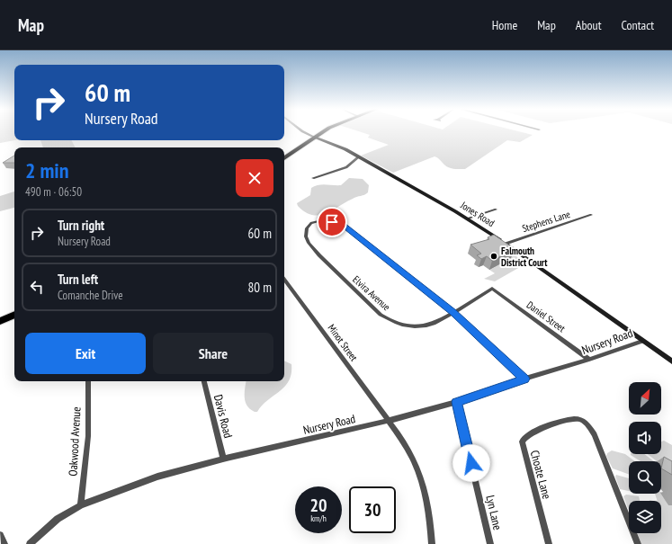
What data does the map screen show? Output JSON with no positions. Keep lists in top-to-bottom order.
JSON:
{
  "streets": {
    "main road": ["Jones Road"],
    "street": [
      "Stephens Lane",
      "Elvira Avenue",
      "Daniel Street",
      "Nursery Road",
      "Minot Street",
      "Davis Road",
      "Oakwood Avenue",
      "Choate Lane",
      "Lyn Lane"
    ]
  },
  "crossings": [
    ["Jones Road", "Stephens Lane"],
    ["Jones Road", "Nursery Road"],
    ["Elvira Avenue", "Daniel Street"],
    ["Daniel Street", "Nursery Road"],
    ["Nursery Road", "Minot Street"],
    ["Nursery Road", "Davis Road"],
    ["Nursery Road", "Oakwood Avenue"],
    ["Nursery Road", "Lyn Lane"]
  ],
  "places": ["Falmouth District Court"],
  "north": "top right",
  "page": {
    "header": "Map",
    "nav": [
      "Home",
      "Map",
      "About",
      "Contact"
    ],
    "turn": ["60 m", "Nursery Road"],
    "heading": ["2 min", "490 m · 06:50"],
    "list": [
      {
        "name": "Turn right",
        "note": "Nursery Road",
        "value": "60 m"
      },
      {
        "name": "Turn left",
        "note": "Comanche Drive",
        "value": "80 m"
      }
    ],
    "buttons": ["Exit", "Share"],
    "speed": "20 km/h",
    "limit": "30"
  }
}
